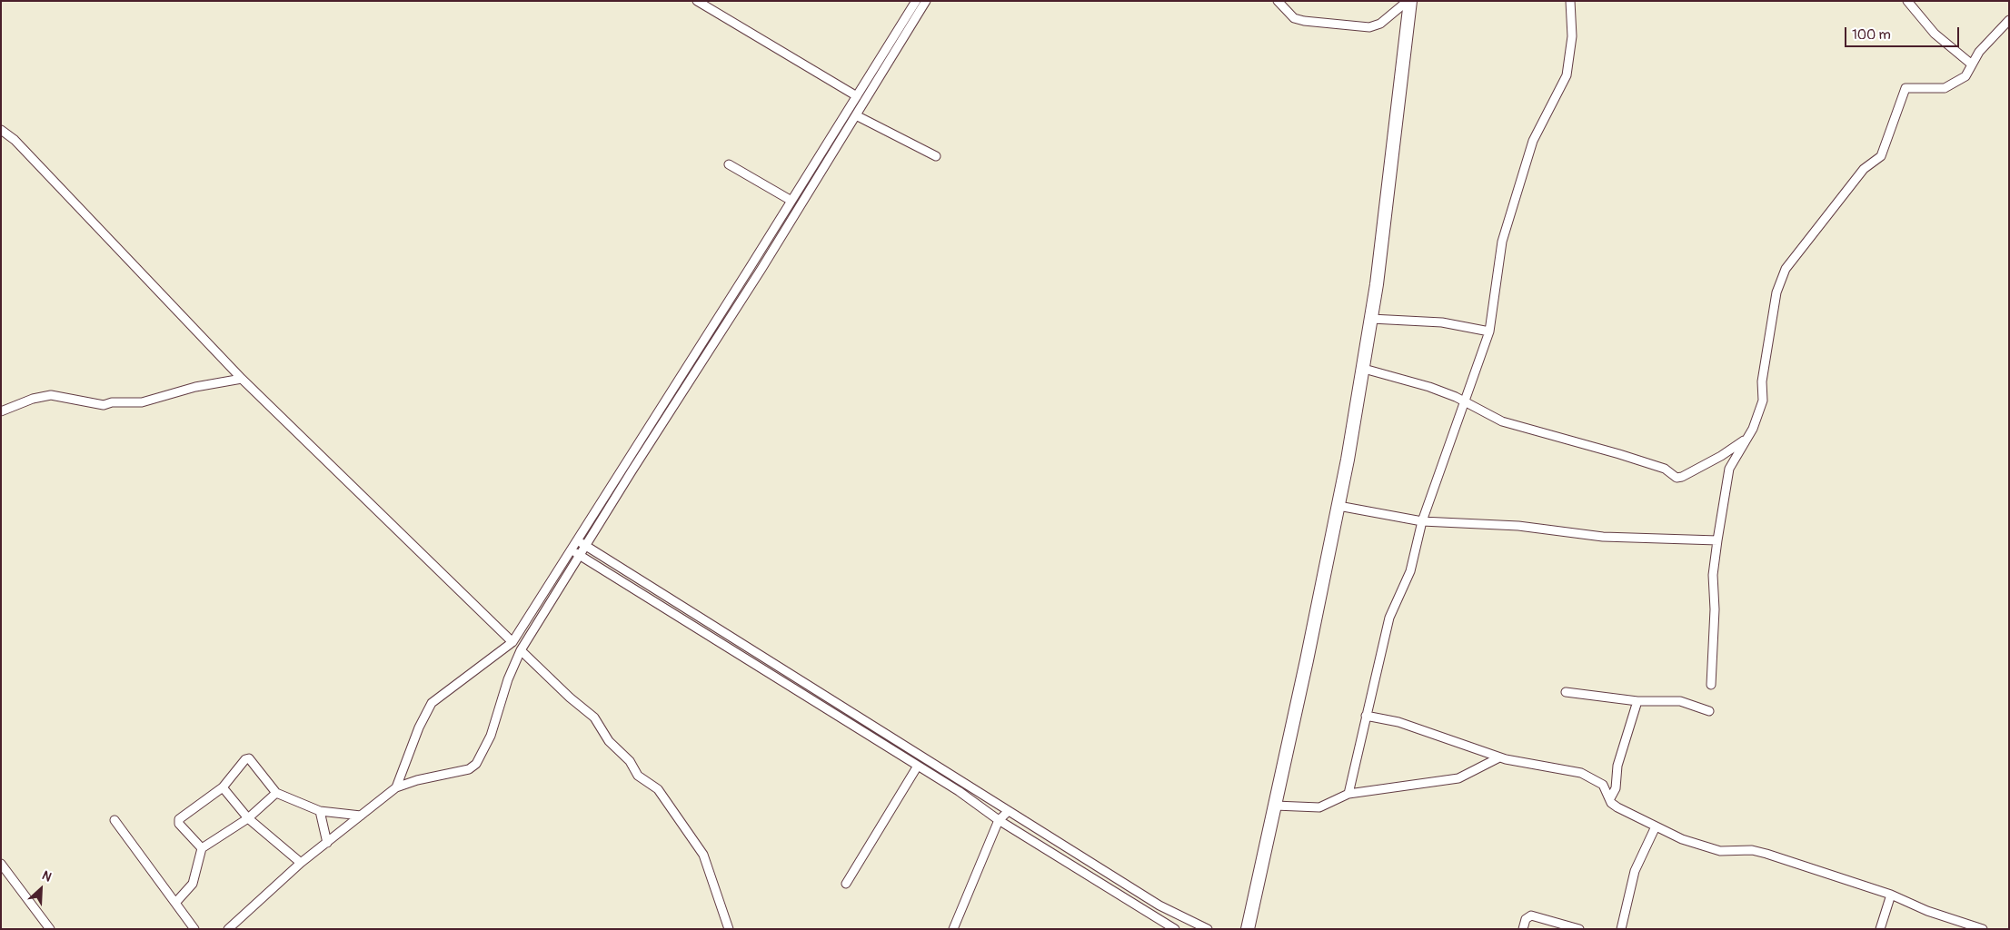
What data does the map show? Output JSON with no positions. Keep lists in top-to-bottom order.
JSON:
{
  "scale_bar": "100 m",
  "north": "top right"
}
